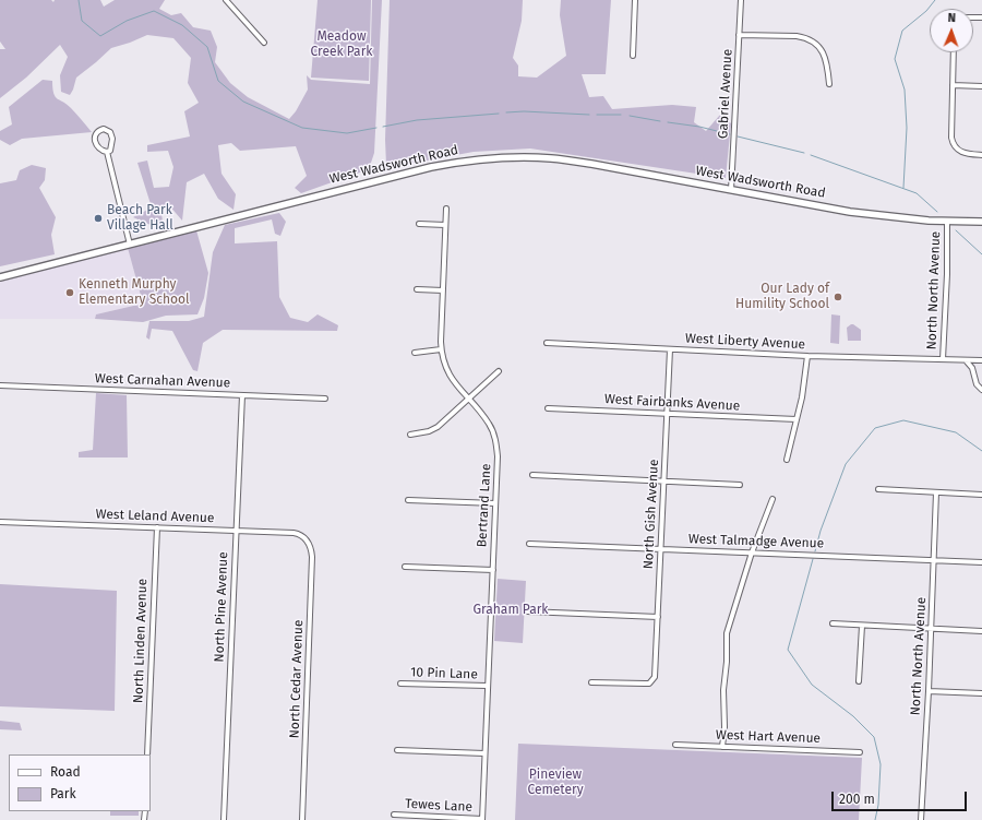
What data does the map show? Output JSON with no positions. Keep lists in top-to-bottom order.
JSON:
{
  "streets": {
    "main road": ["West Wadsworth Road"],
    "street": [
      "Gabriel Avenue",
      "North North Avenue",
      "West Liberty Avenue",
      "West Carnahan Avenue",
      "West Fairbanks Avenue",
      "Bertrand Lane",
      "North Gish Avenue",
      "West Leland Avenue",
      "West Talmadge Avenue",
      "North Pine Avenue",
      "North Linden Avenue",
      "10 Pin Lane",
      "North Cedar Avenue",
      "West Hart Avenue",
      "Tewes Lane"
    ]
  },
  "crossings": [
    ["Gabriel Avenue", "West Wadsworth Road"],
    ["West Wadsworth Road", "North North Avenue"],
    ["North North Avenue", "West Liberty Avenue"],
    ["North North Avenue", "West Talmadge Avenue"],
    ["West Liberty Avenue", "North Gish Avenue"],
    ["West Carnahan Avenue", "North Pine Avenue"],
    ["West Fairbanks Avenue", "North Gish Avenue"],
    ["Bertrand Lane", "10 Pin Lane"],
    ["Bertrand Lane", "Tewes Lane"],
    ["North Gish Avenue", "West Talmadge Avenue"],
    ["West Leland Avenue", "North Pine Avenue"],
    ["West Leland Avenue", "North Linden Avenue"],
    ["West Leland Avenue", "North Cedar Avenue"]
  ],
  "parks": ["Meadow Creek Park", "Graham Park", "Pineview Cemetery"],
  "places": ["Beach Park Village Hall", "Kenneth Murphy Elementary School", "Our Lady of Humility School"],
  "legend": ["Road", "Park"],
  "scale_bar": "200 m",
  "north": "top"
}
